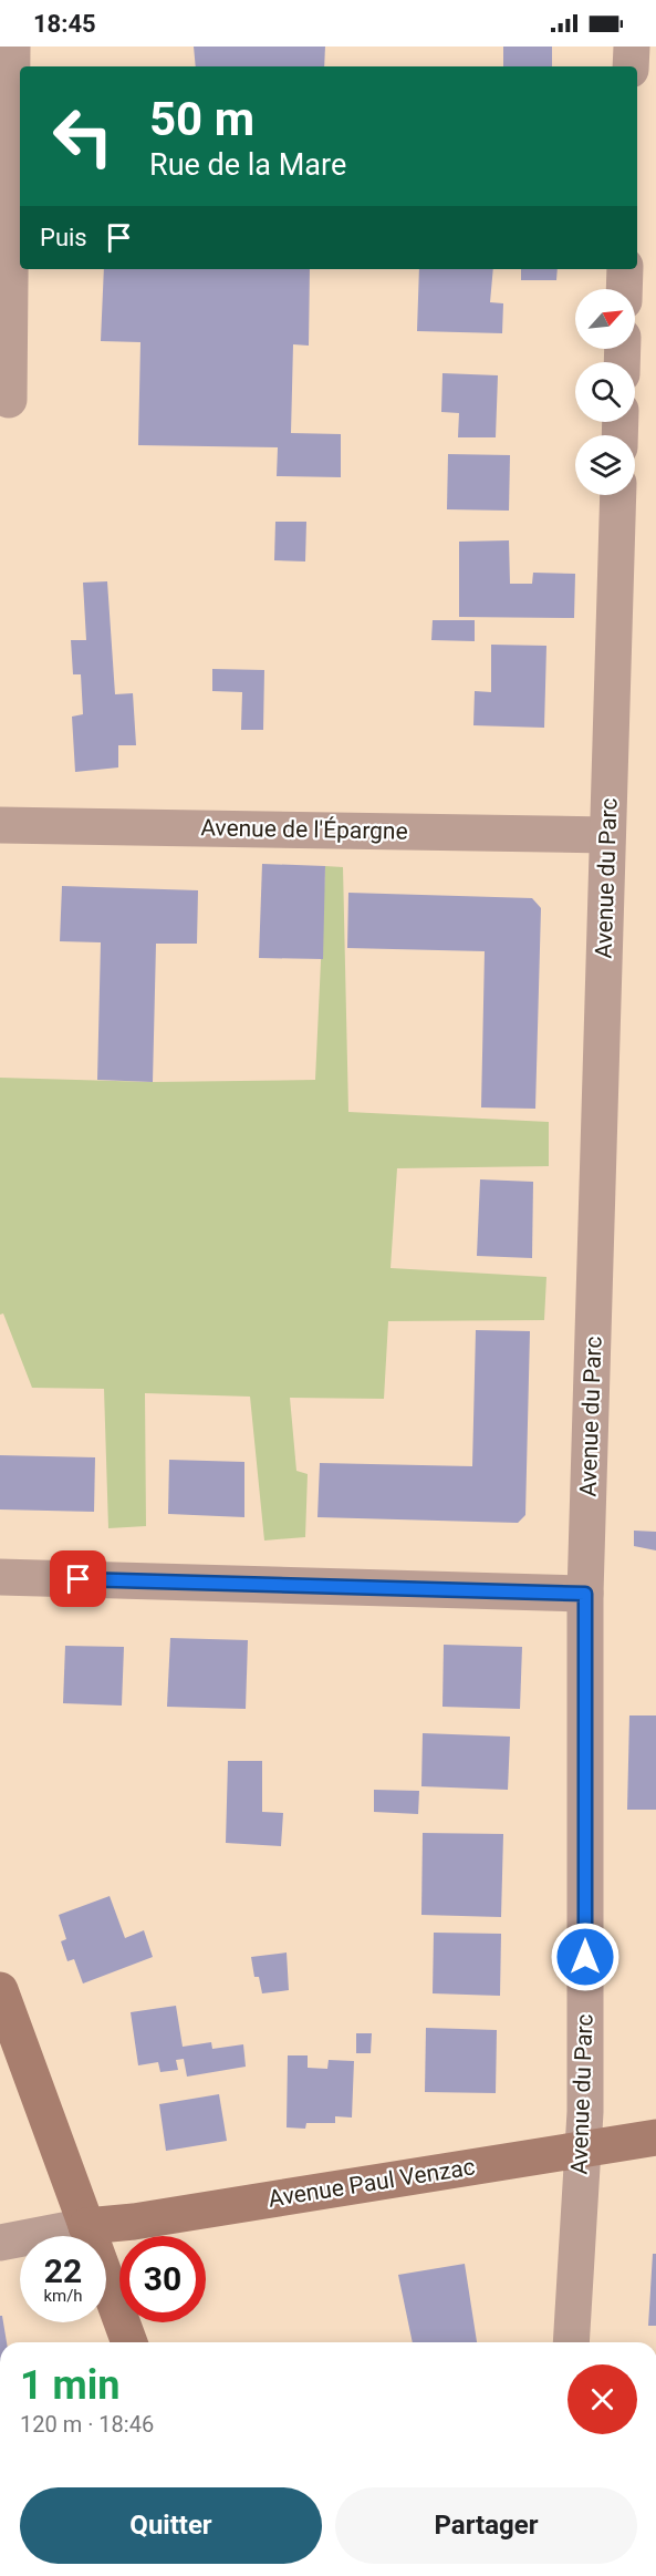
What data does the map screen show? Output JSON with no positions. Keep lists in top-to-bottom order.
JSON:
{
  "streets": {
    "street": ["Avenue de l'Épargne", "Avenue du Parc", "Avenue Paul Venzac"]
  },
  "crossings": [
    ["Avenue de l'Épargne", "Avenue du Parc"],
    ["Avenue du Parc", "Avenue Paul Venzac"]
  ],
  "north": "top right",
  "page": {
    "status": "18:45",
    "turn": ["50 m", "Rue de la Mare"],
    "then": "Puis",
    "speed": "22 km/h",
    "limit": "30",
    "heading": ["1 min", "120 m · 18:46"],
    "buttons": ["Quitter", "Partager"]
  }
}
